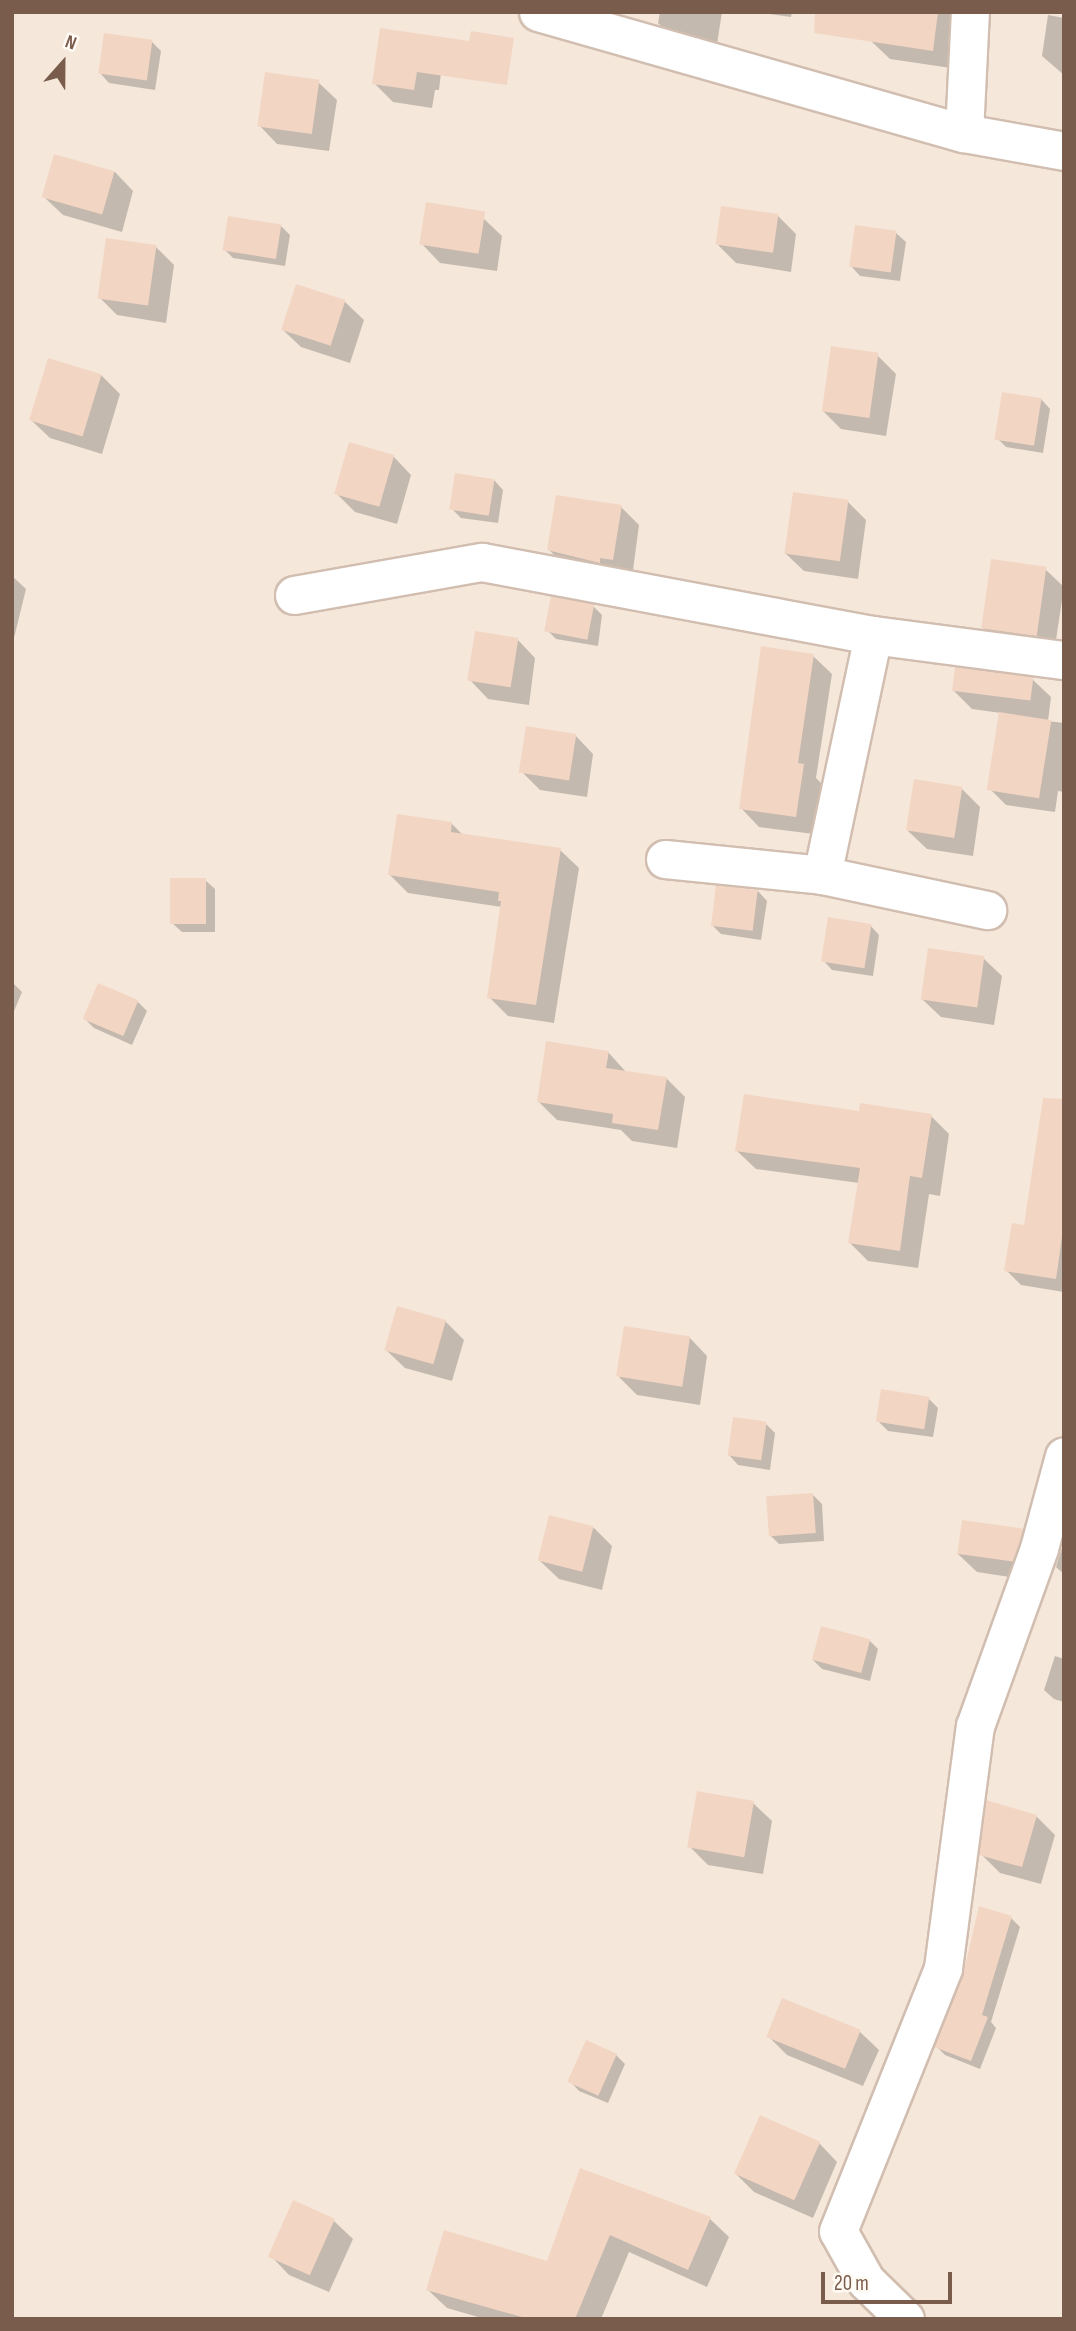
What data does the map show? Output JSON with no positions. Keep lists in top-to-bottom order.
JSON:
{
  "scale_bar": "20 m",
  "north": "top"
}
